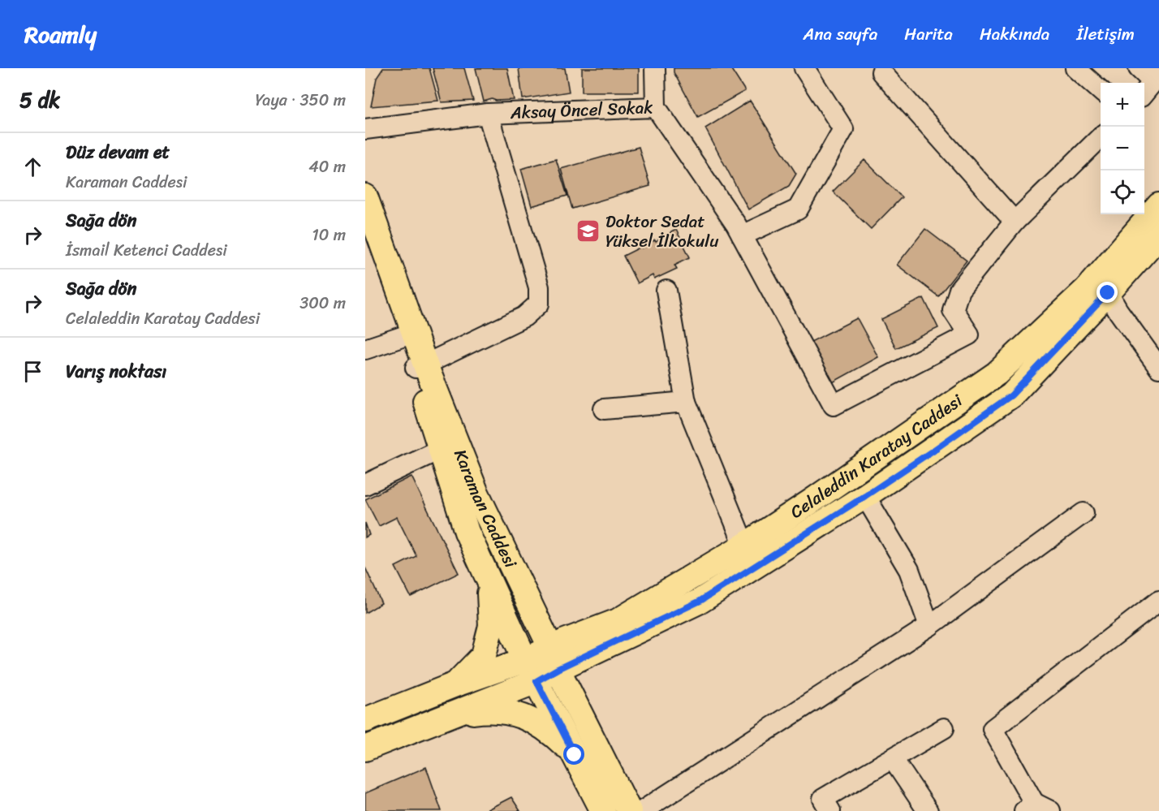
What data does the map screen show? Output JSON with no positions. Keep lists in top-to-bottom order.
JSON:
{
  "streets": {
    "main road": ["Celaleddin Karatay Caddesi", "Karaman Caddesi"],
    "street": ["Aksay Öncel Sokak"]
  },
  "crossings": [
    ["Celaleddin Karatay Caddesi", "Karaman Caddesi"]
  ],
  "places": {
    "school or university": ["Doktor Sedat Yüksel İlkokulu"]
  },
  "page": {
    "header": "Roamly",
    "nav": [
      "Ana sayfa",
      "Harita",
      "Hakkında",
      "İletişim"
    ],
    "heading": ["5 dk", "Yaya · 350 m"],
    "map_buttons": ["+", "−"],
    "list": [
      ["Düz devam et", "Karaman Caddesi", "40 m"],
      ["Sağa dön", "İsmail Ketenci Caddesi", "10 m"],
      ["Sağa dön", "Celaleddin Karatay Caddesi", "300 m"],
      "Varış noktası"
    ]
  }
}
